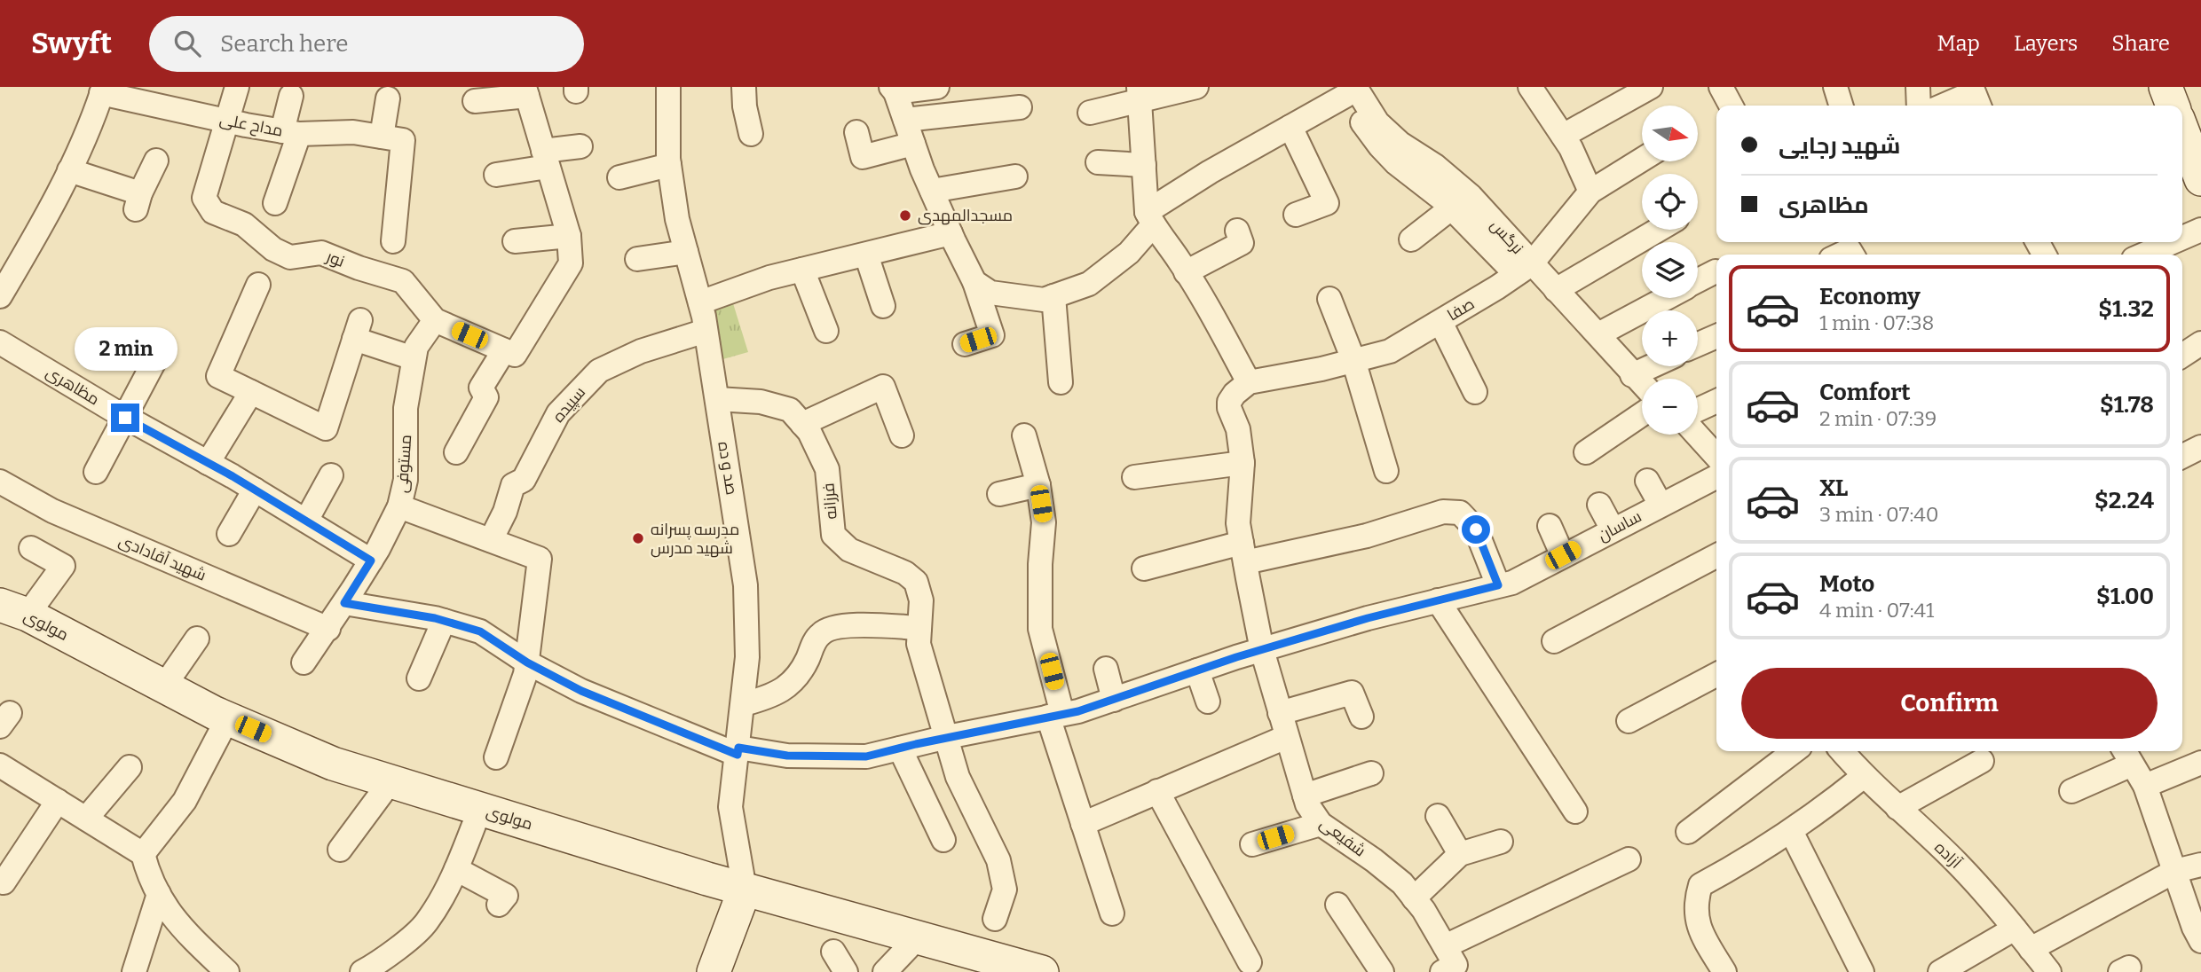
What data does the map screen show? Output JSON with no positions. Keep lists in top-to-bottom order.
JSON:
{
  "streets": {
    "main road": ["مولوی"],
    "street": [
      "مداح علی",
      "نرگس",
      "نور",
      "صفا",
      "مظاهری",
      "سپیده",
      "مستوفی",
      "صد و ده",
      "فرزانه",
      "ساسان",
      "شهید آقادادی",
      "شفیعی",
      "آزاده"
    ]
  },
  "crossings": [
    ["مداح علی", "نور"],
    ["نرگس", "صفا"],
    ["نور", "مستوفی"],
    ["صفا", "شفیعی"],
    ["مظاهری", "مستوفی"],
    ["سپیده", "صد و ده"],
    ["مستوفی", "شهید آقادادی"],
    ["صد و ده", "فرزانه"],
    ["صد و ده", "ساسان"],
    ["صد و ده", "مولوی"],
    ["فرزانه", "ساسان"],
    ["ساسان", "شفیعی"]
  ],
  "places": ["مسجدالمهدی", "مدرسه پسرانه شهید مدرس"],
  "north": "right",
  "page": {
    "header": "Swyft",
    "search": "Search here",
    "nav": ["Map", "Layers", "Share"],
    "map_buttons": ["+", "−"],
    "banner": ["شهید رجایی", "مظاهری"],
    "list": [
      {
        "name": "Economy",
        "note": "1 min · 07:38",
        "value": "$1.32"
      },
      {
        "name": "Comfort",
        "note": "2 min · 07:39",
        "value": "$1.78"
      },
      {
        "name": "XL",
        "note": "3 min · 07:40",
        "value": "$2.24"
      },
      {
        "name": "Moto",
        "note": "4 min · 07:41",
        "value": "$1.00"
      }
    ],
    "bubble": "2 min",
    "buttons": "Confirm"
  }
}
